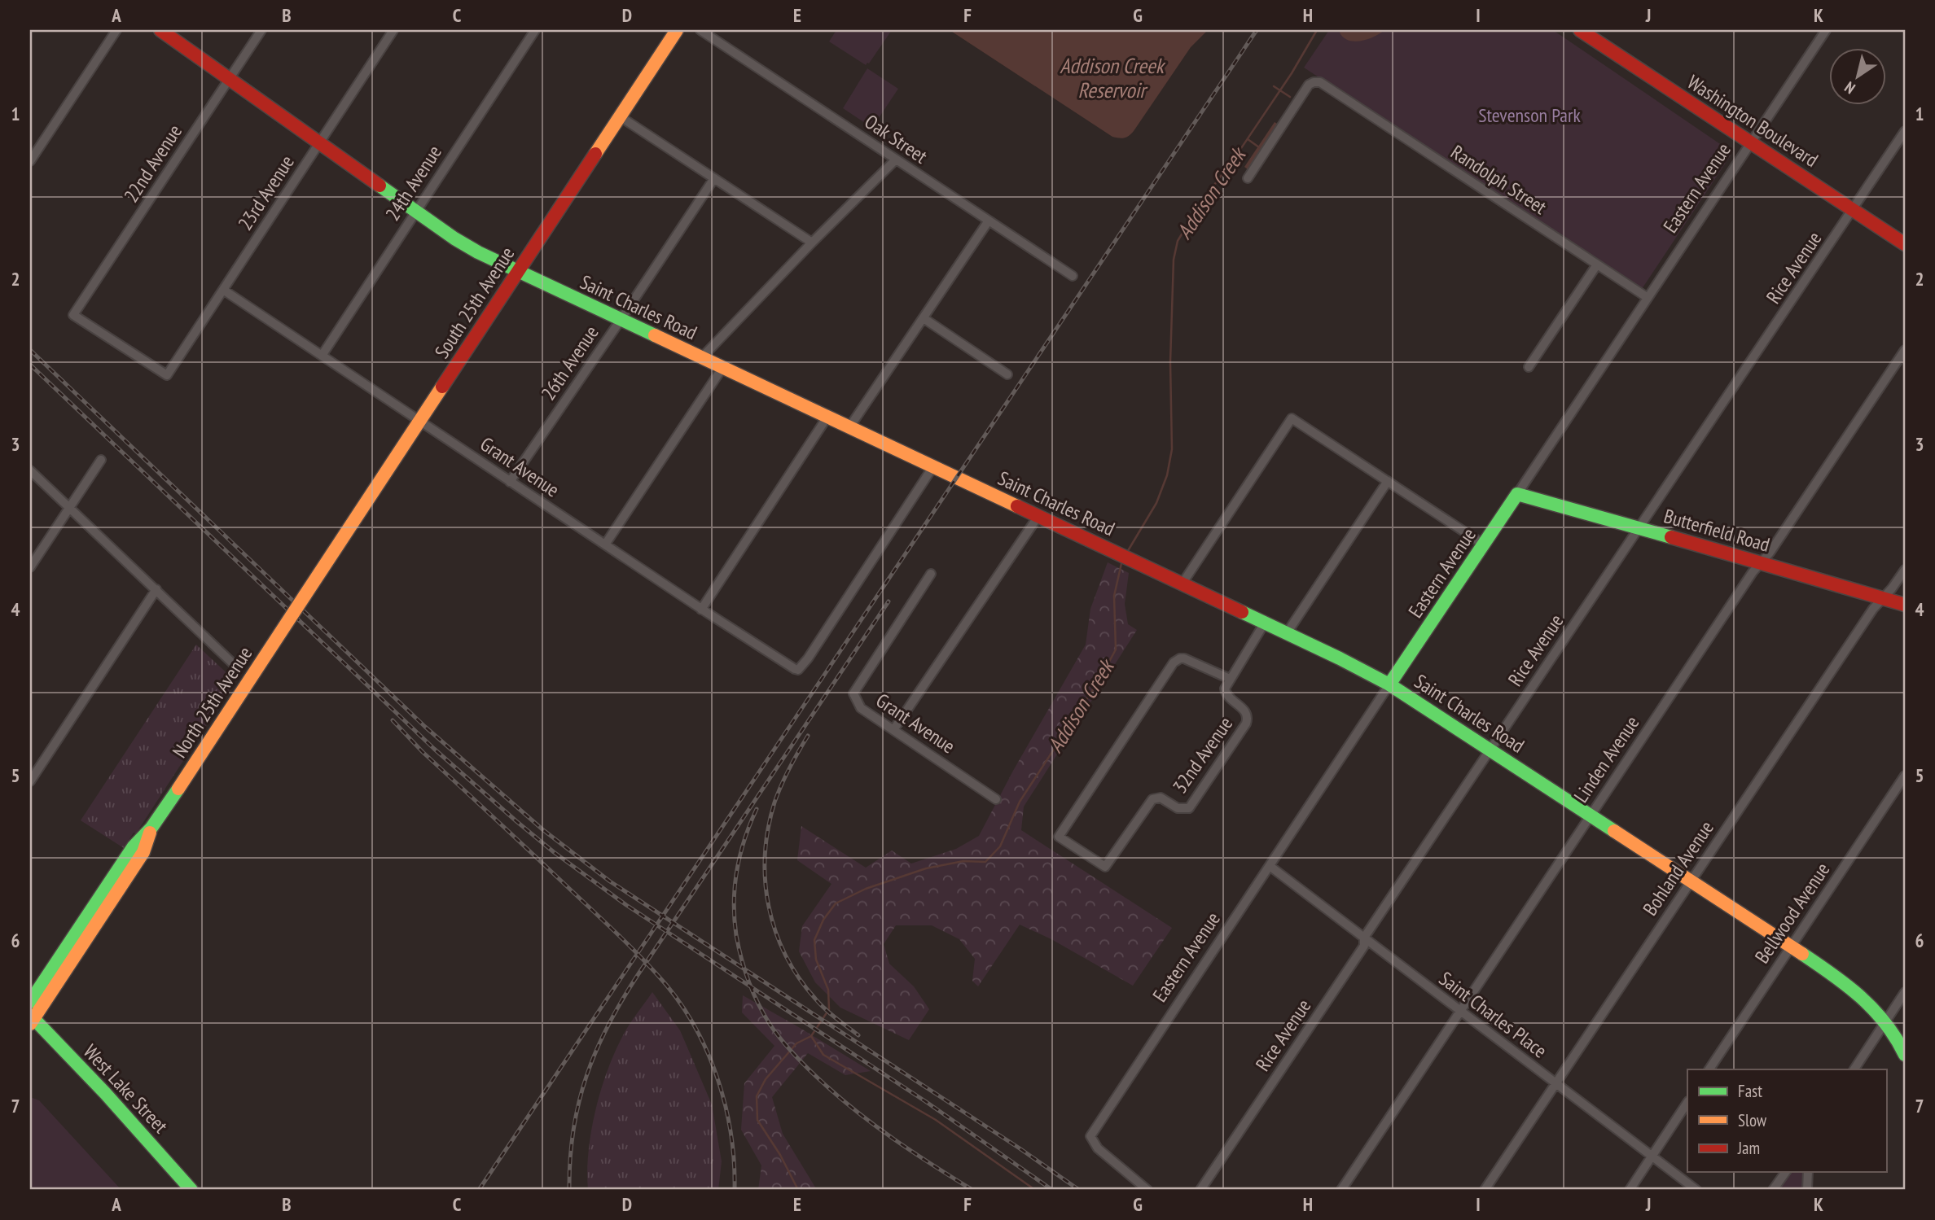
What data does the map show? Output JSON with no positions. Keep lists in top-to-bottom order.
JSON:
{
  "streets": {
    "main road": [
      "Washington Boulevard",
      "Eastern Avenue",
      "South 25th Avenue",
      "Saint Charles Road",
      "Butterfield Road",
      "North 25th Avenue",
      "West Lake Street"
    ],
    "street": [
      "Oak Street",
      "22nd Avenue",
      "Randolph Street",
      "24th Avenue",
      "23rd Avenue",
      "Rice Avenue",
      "26th Avenue",
      "Grant Avenue",
      "32nd Avenue",
      "Linden Avenue",
      "Bohland Avenue",
      "Bellwood Avenue",
      "Saint Charles Place"
    ]
  },
  "crossings": [
    ["Washington Boulevard", "Eastern Avenue"],
    ["Washington Boulevard", "Rice Avenue"],
    ["22nd Avenue", "23rd Avenue"],
    ["22nd Avenue", "Saint Charles Road"],
    ["Randolph Street", "Eastern Avenue"],
    ["24th Avenue", "Saint Charles Road"],
    ["24th Avenue", "Grant Avenue"],
    ["Eastern Avenue", "Saint Charles Road"],
    ["Eastern Avenue", "Butterfield Road"],
    ["Eastern Avenue", "Saint Charles Place"],
    ["23rd Avenue", "Saint Charles Road"],
    ["23rd Avenue", "Grant Avenue"],
    ["Rice Avenue", "Saint Charles Road"],
    ["Rice Avenue", "Butterfield Road"],
    ["Rice Avenue", "Saint Charles Place"],
    ["South 25th Avenue", "Saint Charles Road"],
    ["South 25th Avenue", "Grant Avenue"],
    ["South 25th Avenue", "North 25th Avenue"],
    ["Saint Charles Road", "26th Avenue"],
    ["Saint Charles Road", "Grant Avenue"],
    ["Saint Charles Road", "Linden Avenue"],
    ["Saint Charles Road", "Bohland Avenue"],
    ["Saint Charles Road", "Bellwood Avenue"],
    ["26th Avenue", "Grant Avenue"],
    ["Butterfield Road", "Linden Avenue"],
    ["Butterfield Road", "Bohland Avenue"],
    ["North 25th Avenue", "West Lake Street"],
    ["Linden Avenue", "Saint Charles Place"],
    ["Bohland Avenue", "Saint Charles Place"]
  ],
  "water": ["Addison Creek Reservoir", "Addison Creek"],
  "parks": ["Stevenson Park"],
  "legend": ["Fast", "Slow", "Jam"],
  "north": "bottom left",
  "grid": {
    "columns": [
      "A",
      "B",
      "C",
      "D",
      "E",
      "F",
      "G",
      "H",
      "I",
      "J",
      "K"
    ],
    "rows": [
      "1",
      "2",
      "3",
      "4",
      "5",
      "6",
      "7"
    ]
  }
}
